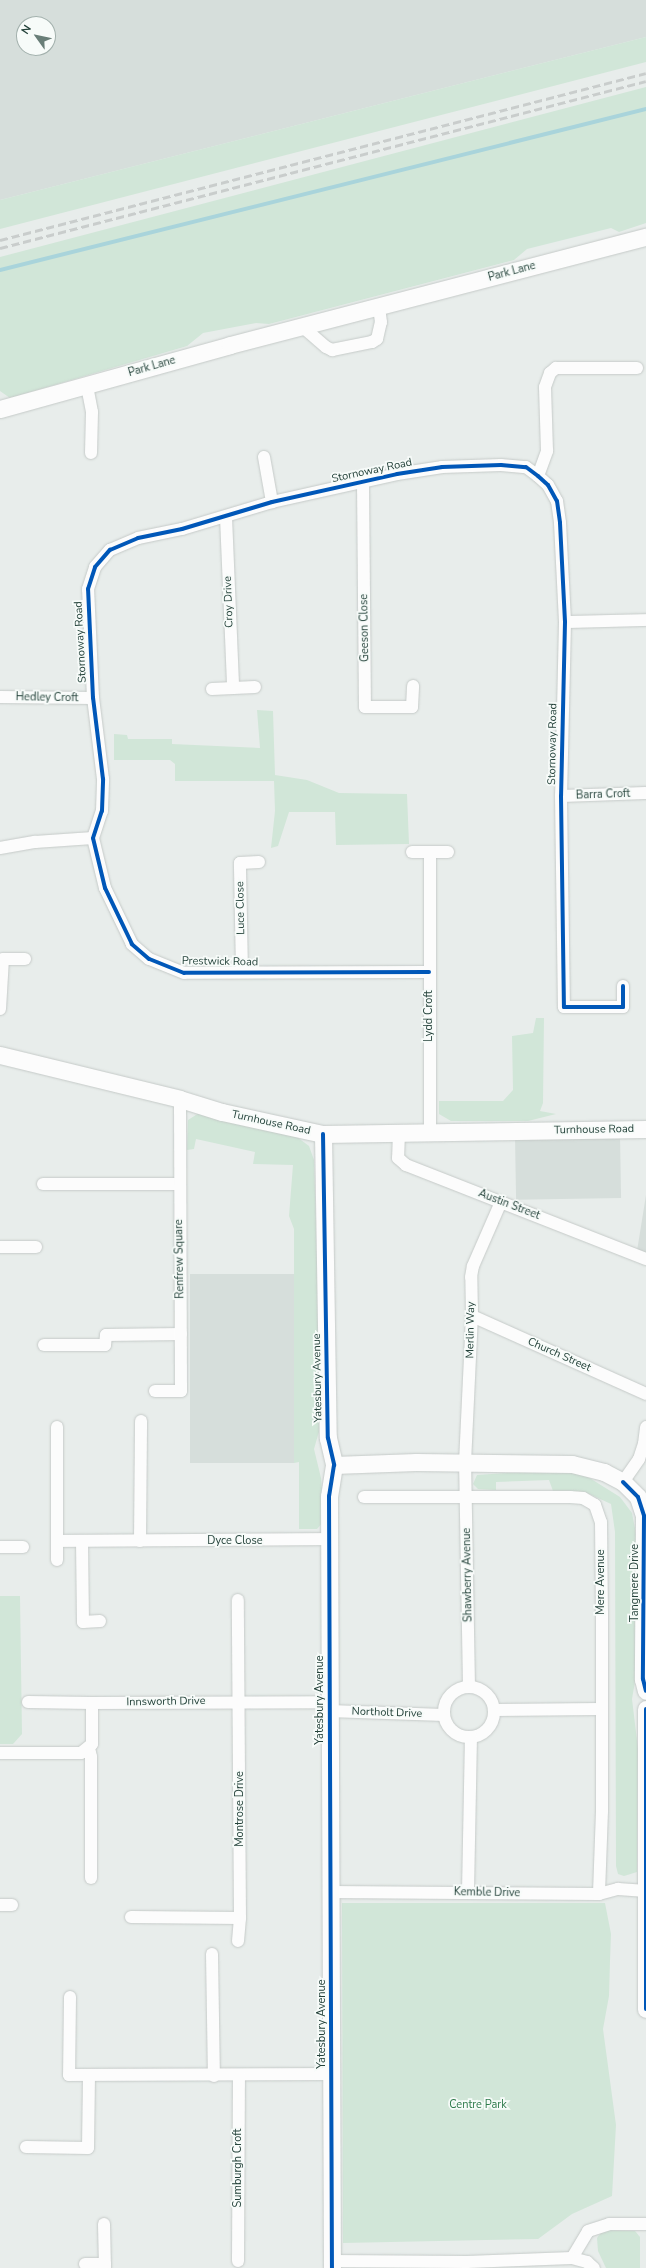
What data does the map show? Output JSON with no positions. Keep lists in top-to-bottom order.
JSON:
{
  "streets": {
    "street": [
      "Park Lane",
      "Stornoway Road",
      "Croy Drive",
      "Geeson Close",
      "Hedley Croft",
      "Barra Croft",
      "Luce Close",
      "Prestwick Road",
      "Lydd Croft",
      "Turnhouse Road",
      "Austin Street",
      "Renfrew Square",
      "Merlin Way",
      "Church Street",
      "Yatesbury Avenue",
      "Dyce Close",
      "Shawberry Avenue",
      "Mere Avenue",
      "Tangmere Drive",
      "Innsworth Drive",
      "Northolt Drive",
      "Montrose Drive",
      "Kemble Drive",
      "Sumburgh Croft"
    ]
  },
  "crossings": [
    ["Stornoway Road", "Croy Drive"],
    ["Stornoway Road", "Geeson Close"],
    ["Stornoway Road", "Hedley Croft"],
    ["Stornoway Road", "Barra Croft"],
    ["Stornoway Road", "Prestwick Road"],
    ["Luce Close", "Prestwick Road"],
    ["Prestwick Road", "Lydd Croft"],
    ["Lydd Croft", "Turnhouse Road"],
    ["Turnhouse Road", "Austin Street"],
    ["Turnhouse Road", "Renfrew Square"],
    ["Turnhouse Road", "Yatesbury Avenue"],
    ["Austin Street", "Merlin Way"],
    ["Merlin Way", "Church Street"],
    ["Merlin Way", "Shawberry Avenue"],
    ["Merlin Way", "Tangmere Drive"],
    ["Yatesbury Avenue", "Dyce Close"],
    ["Yatesbury Avenue", "Tangmere Drive"],
    ["Yatesbury Avenue", "Innsworth Drive"],
    ["Yatesbury Avenue", "Northolt Drive"],
    ["Yatesbury Avenue", "Kemble Drive"],
    ["Shawberry Avenue", "Mere Avenue"],
    ["Shawberry Avenue", "Tangmere Drive"],
    ["Shawberry Avenue", "Northolt Drive"],
    ["Mere Avenue", "Kemble Drive"],
    ["Innsworth Drive", "Northolt Drive"],
    ["Innsworth Drive", "Montrose Drive"]
  ],
  "parks": ["Centre Park"],
  "north": "top left"
}
